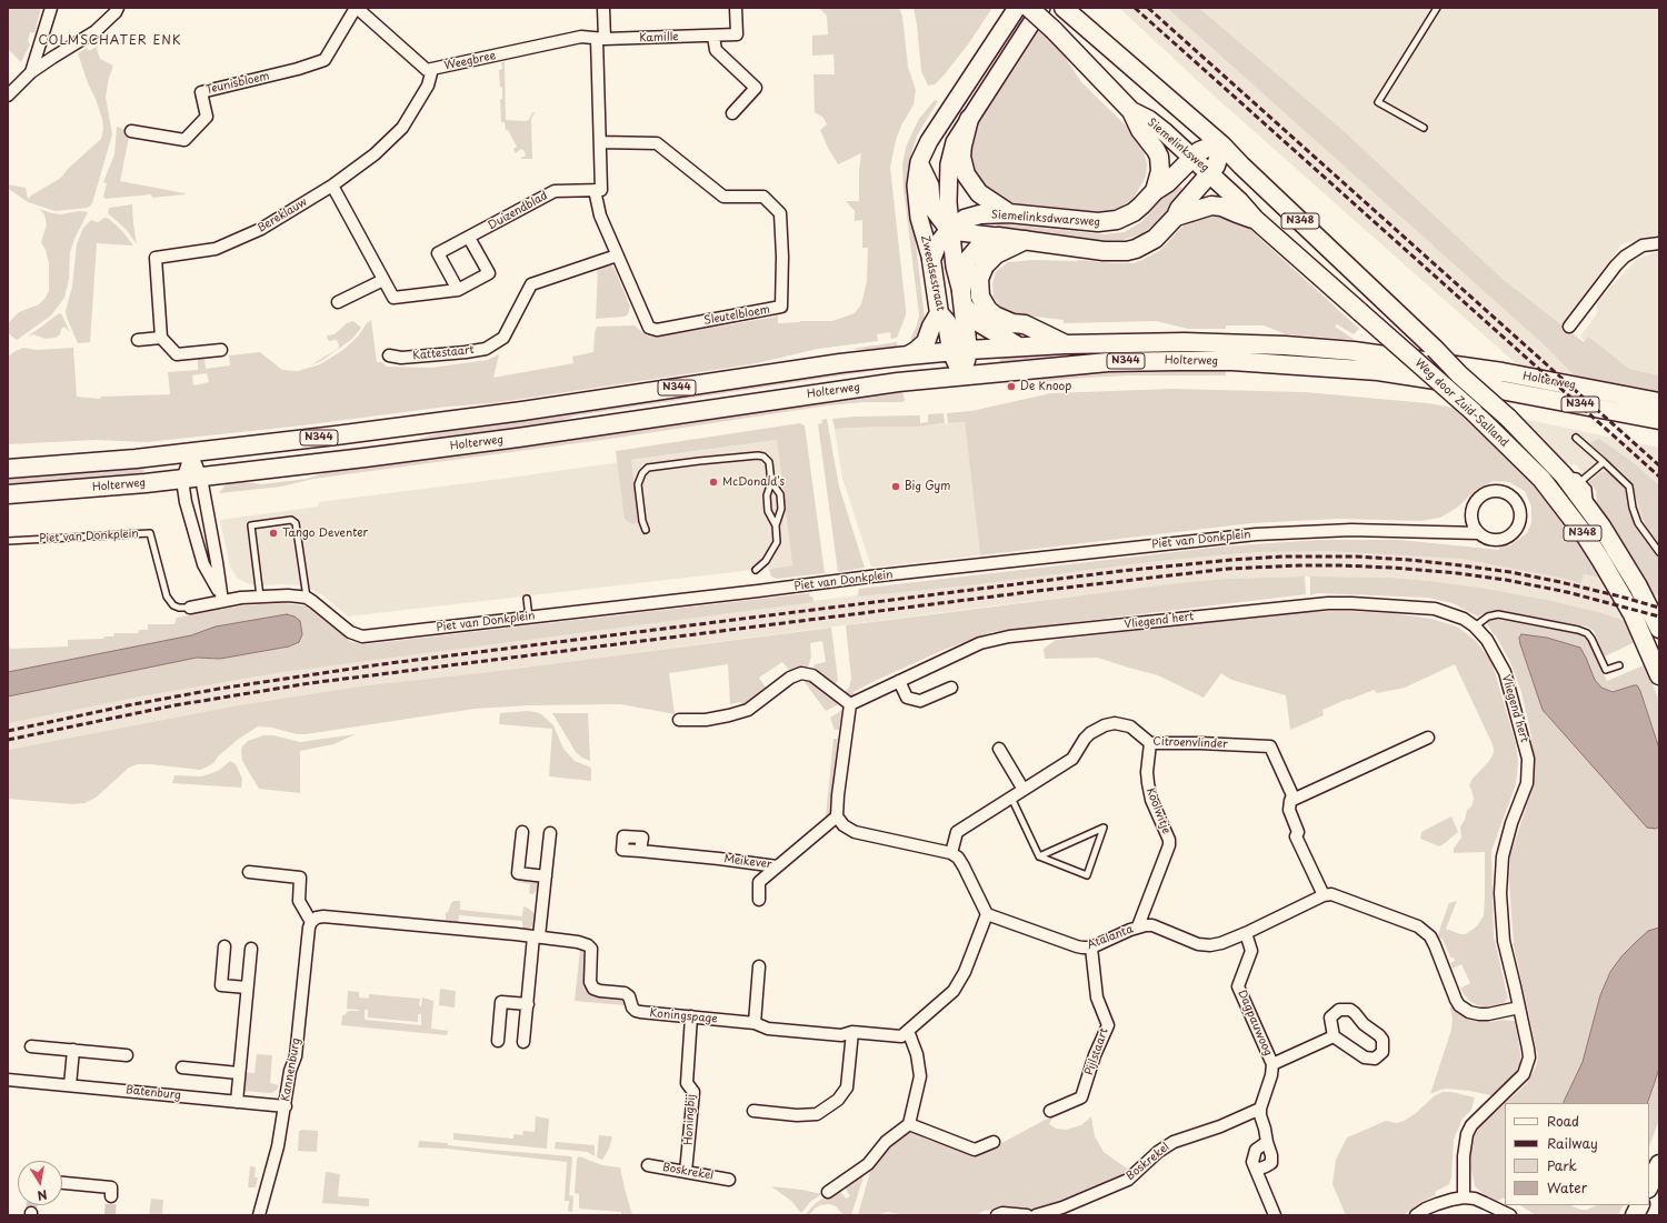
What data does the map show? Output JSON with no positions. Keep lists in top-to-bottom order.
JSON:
{
  "streets": {
    "main road": [
      "Siemelinksweg",
      "Siemelinksdwarsweg",
      "N348",
      "Zweedsestraat",
      "N344",
      "Holterweg",
      "Weg door Zuid-Salland"
    ],
    "street": [
      "Kamille",
      "Weegbree",
      "Teunisbloem",
      "Duizendblad",
      "Bereklauw",
      "Sleutelbloem",
      "Kattestaart",
      "Piet van Donkplein",
      "Vliegend hert",
      "Citroenvlinder",
      "Koolwitje",
      "Meikever",
      "Atalanta",
      "Koningspage",
      "Dagpauwoog",
      "Pijlstaart",
      "Kannenburg",
      "Batenburg",
      "Honingbij",
      "Boskrekel"
    ]
  },
  "crossings": [
    ["Kamille", "Weegbree"],
    ["Weegbree", "Teunisbloem"],
    ["Weegbree", "Bereklauw"],
    ["Siemelinksweg", "Siemelinksdwarsweg"],
    ["Siemelinksweg", "N348"],
    ["Siemelinksweg", "Weg door Zuid-Salland"],
    ["Duizendblad", "Sleutelbloem"],
    ["Siemelinksdwarsweg", "N348"],
    ["Siemelinksdwarsweg", "Zweedsestraat"],
    ["Siemelinksdwarsweg", "Weg door Zuid-Salland"],
    ["N348", "Weg door Zuid-Salland"],
    ["Zweedsestraat", "Holterweg"],
    ["Sleutelbloem", "Kattestaart"],
    ["Citroenvlinder", "Koolwitje"],
    ["Citroenvlinder", "Atalanta"],
    ["Koolwitje", "Atalanta"],
    ["Atalanta", "Koningspage"],
    ["Atalanta", "Dagpauwoog"],
    ["Atalanta", "Pijlstaart"],
    ["Koningspage", "Honingbij"],
    ["Dagpauwoog", "Boskrekel"],
    ["Kannenburg", "Batenburg"],
    ["Honingbij", "Boskrekel"]
  ],
  "districts": ["COLMSCHATER ENK"],
  "places": [
    "De Knoop",
    "McDonald's",
    "Big Gym",
    "Tango Deventer"
  ],
  "legend": [
    "Road",
    "Railway",
    "Park",
    "Water"
  ],
  "north": "bottom"
}
